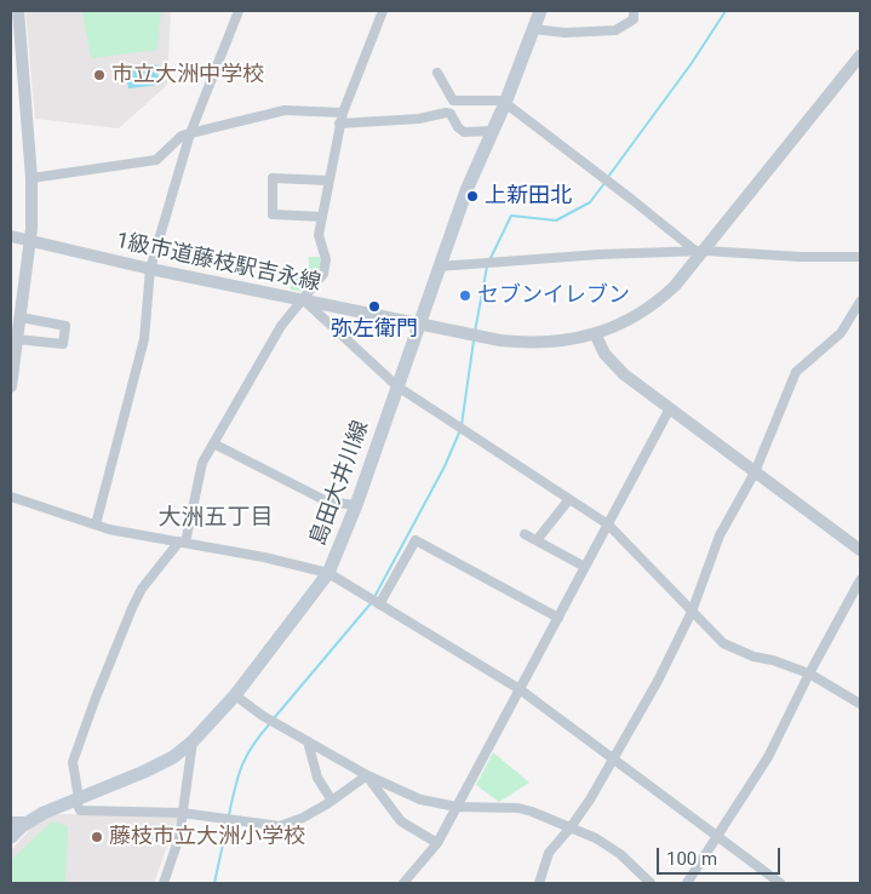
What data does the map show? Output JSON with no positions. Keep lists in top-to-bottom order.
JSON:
{
  "streets": {
    "main road": ["島田大井川線"],
    "street": ["1級市道藤枝駅吉永線"]
  },
  "crossings": [
    ["1級市道藤枝駅吉永線", "島田大井川線"]
  ],
  "districts": ["大洲五丁目"],
  "places": [
    "市立大洲中学校",
    "上新田北",
    "セブンイレブン",
    "弥左衛門",
    "藤枝市立大洲小学校"
  ],
  "scale_bar": "100 m"
}
